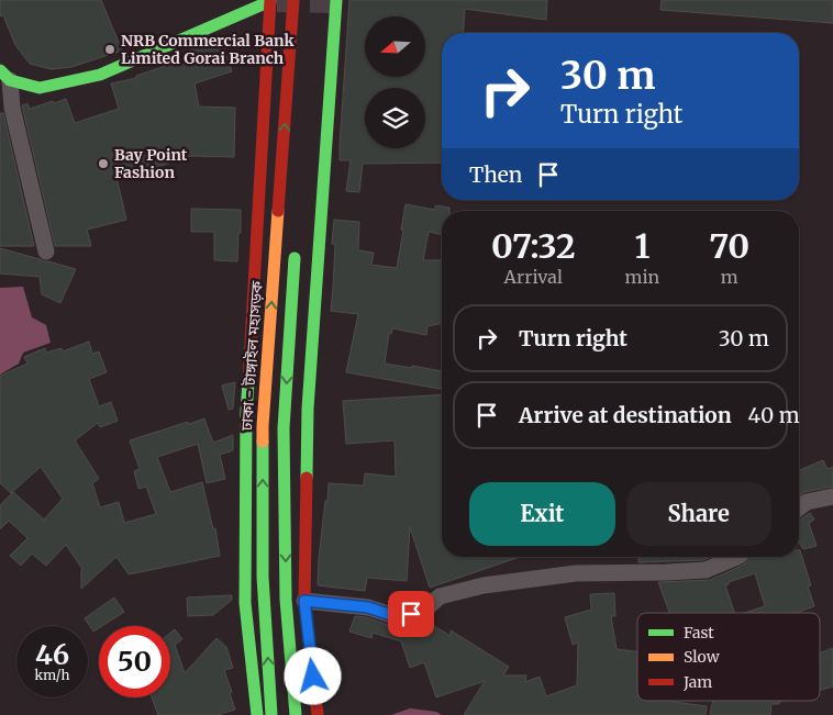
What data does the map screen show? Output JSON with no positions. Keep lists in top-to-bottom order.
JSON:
{
  "streets": {
    "main road": ["ঢাকা - টাঙ্গাইল মহাসড়ক"]
  },
  "places": ["NRB Commercial Bank Limited Gorai Branch", "Bay Point Fashion"],
  "legend": ["Fast", "Slow", "Jam"],
  "north": "left",
  "page": {
    "turn": ["30 m", "Turn right"],
    "then": "Then",
    "eta": [
      "07:32",
      "Arrival",
      "1",
      "min",
      "70",
      "m"
    ],
    "list": [
      {
        "name": "Turn right",
        "value": "30 m"
      },
      {
        "name": "Arrive at destination",
        "value": "40 m"
      }
    ],
    "buttons": ["Exit", "Share"],
    "speed": "46 km/h",
    "limit": "50"
  }
}
